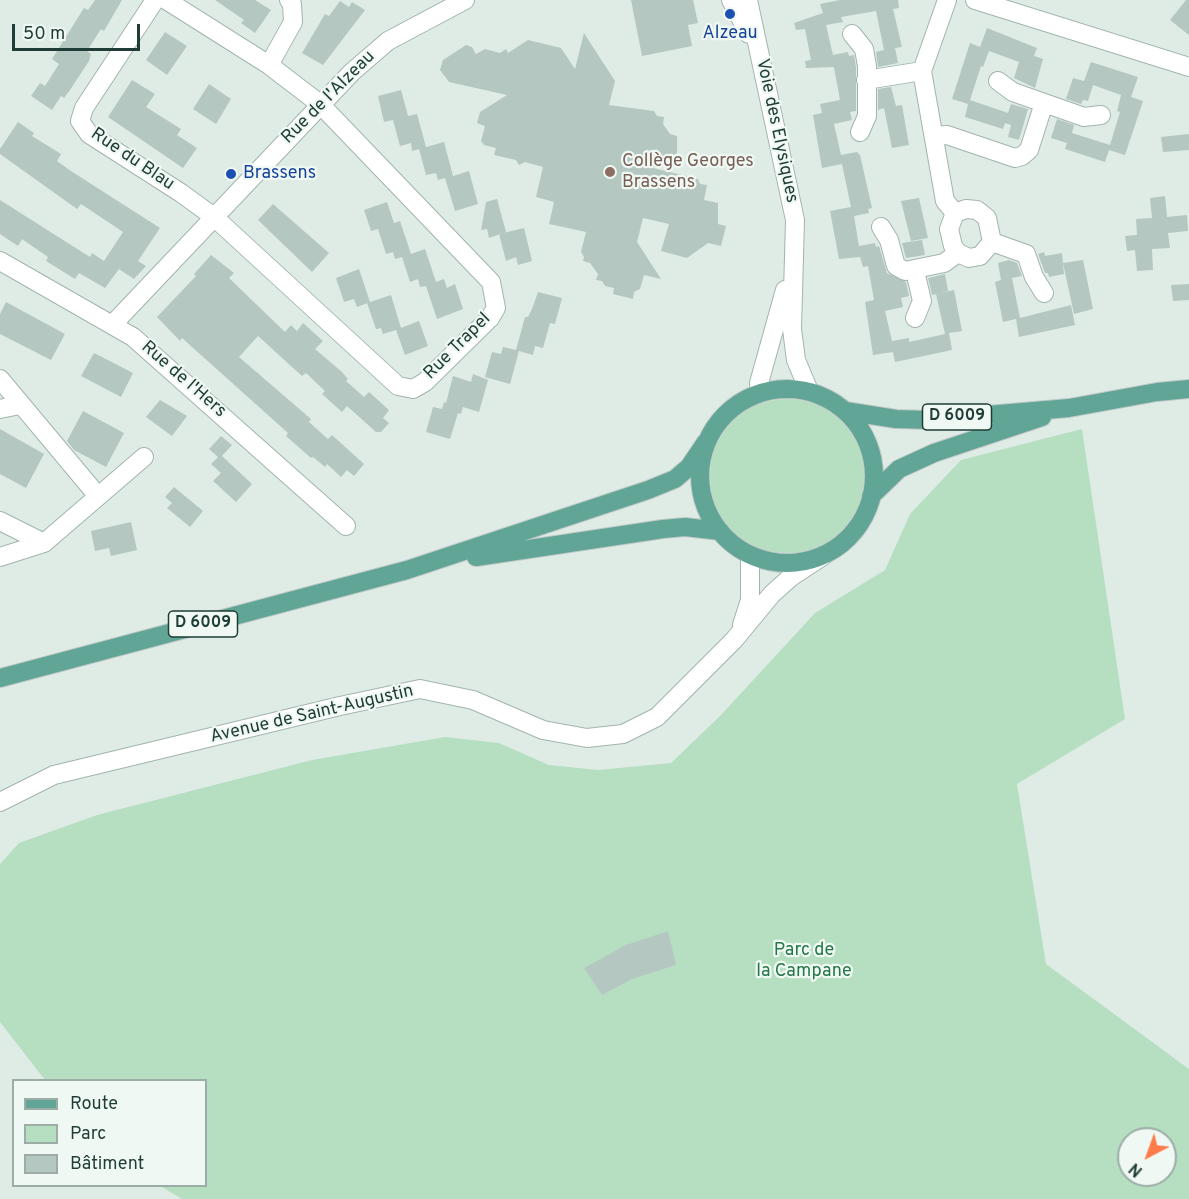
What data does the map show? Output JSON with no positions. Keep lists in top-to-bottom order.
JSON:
{
  "streets": {
    "main road": ["D 6009"],
    "street": [
      "Rue de l'Alzeau",
      "Voie des Elysiques",
      "Rue du Blau",
      "Rue Trapel",
      "Rue de l'Hers",
      "Avenue de Saint-Augustin"
    ]
  },
  "crossings": [
    ["Rue de l'Alzeau", "Rue du Blau"],
    ["Rue de l'Alzeau", "Rue Trapel"],
    ["Rue de l'Alzeau", "Rue de l'Hers"],
    ["Voie des Elysiques", "D 6009"],
    ["Voie des Elysiques", "Avenue de Saint-Augustin"],
    ["Rue du Blau", "Rue Trapel"],
    ["D 6009", "Avenue de Saint-Augustin"]
  ],
  "parks": ["Parc de la Campane"],
  "places": ["Alzeau", "Collège Georges Brassens", "Brassens"],
  "legend": ["Route", "Parc", "Bâtiment"],
  "scale_bar": "50 m",
  "north": "bottom left"
}
